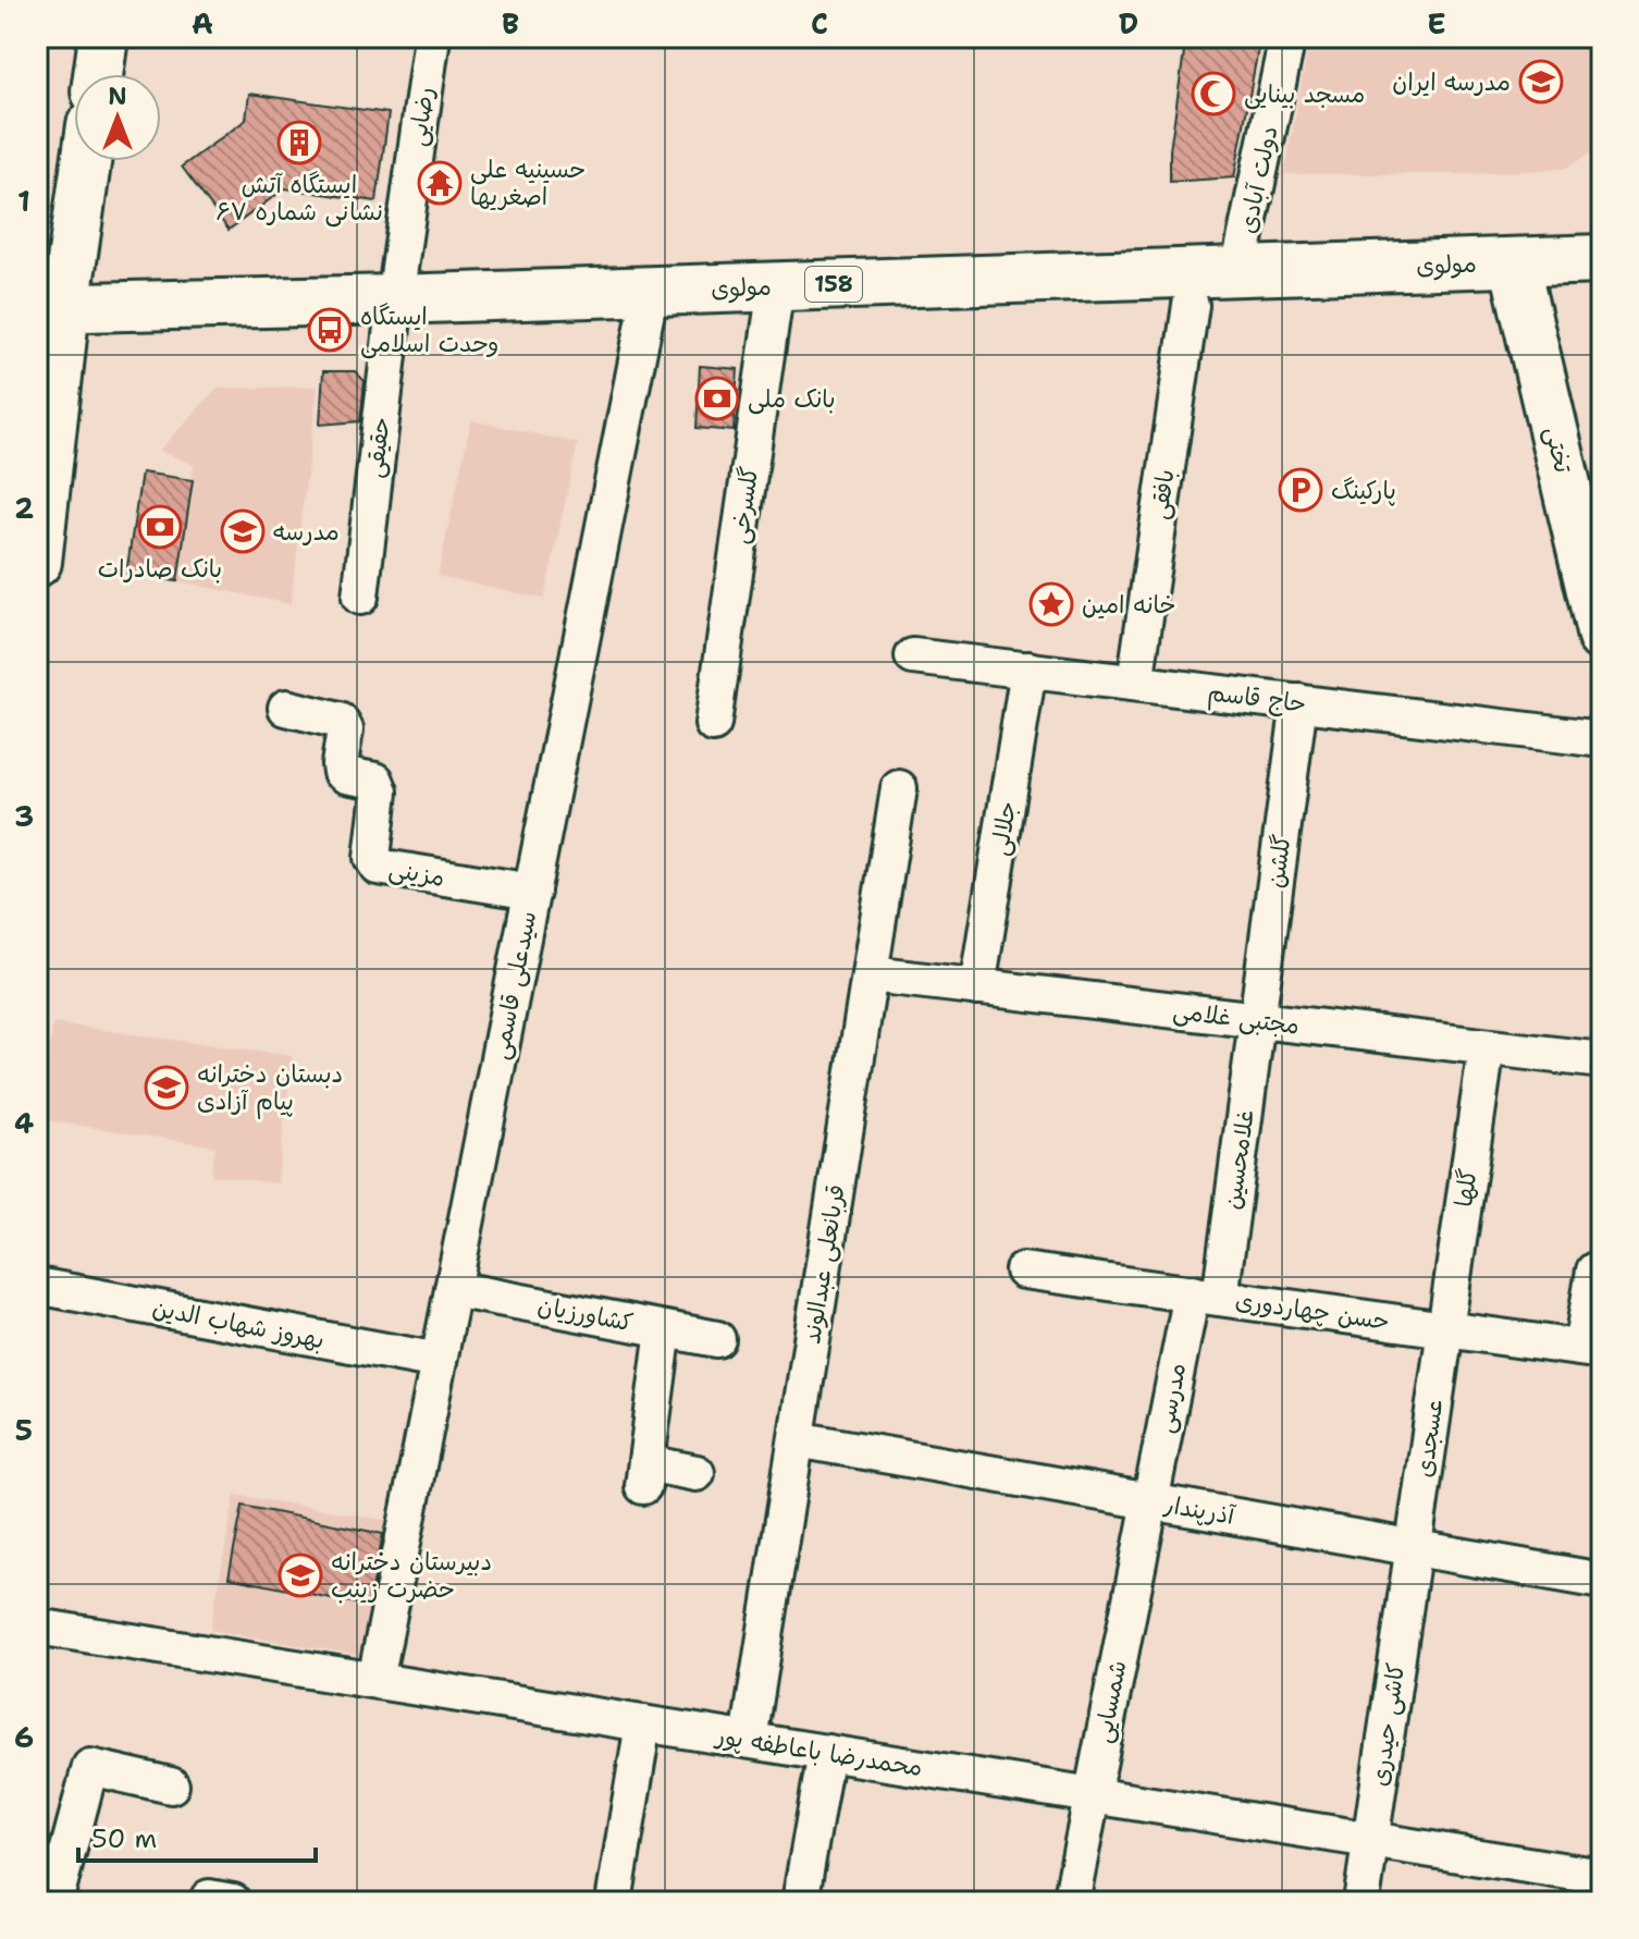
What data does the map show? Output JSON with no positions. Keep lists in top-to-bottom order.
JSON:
{
  "streets": {
    "main road": ["مولوی", "158", "تختی"],
    "street": [
      "رضایی",
      "دولت آبادی",
      "حقیقی",
      "بافقی",
      "گلسرخی",
      "حاج قاسم",
      "جلالی",
      "گلشن",
      "مزینی",
      "سیدعلی قاسمی",
      "مجتبی غلامی",
      "غلامحسین",
      "گلها",
      "قربانعلی عبدالوند",
      "حسن چهاردوری",
      "کشاورزیان",
      "بهروز شهاب الدین",
      "مدرسی",
      "عسجدی",
      "آذرپندار",
      "شمسایی",
      "کاشی حیدری",
      "محمدرضا باعاطفه پور"
    ]
  },
  "crossings": [
    ["رضایی", "مولوی"],
    ["رضایی", "حقیقی"],
    ["دولت آبادی", "مولوی"],
    ["مولوی", "حقیقی"],
    ["مولوی", "تختی"],
    ["مولوی", "گلسرخی"],
    ["مولوی", "سیدعلی قاسمی"],
    ["بافقی", "حاج قاسم"],
    ["حاج قاسم", "جلالی"],
    ["حاج قاسم", "گلشن"],
    ["جلالی", "مجتبی غلامی"],
    ["گلشن", "مجتبی غلامی"],
    ["گلشن", "غلامحسین"],
    ["مزینی", "سیدعلی قاسمی"],
    ["سیدعلی قاسمی", "کشاورزیان"],
    ["سیدعلی قاسمی", "بهروز شهاب الدین"],
    ["سیدعلی قاسمی", "محمدرضا باعاطفه پور"],
    ["مجتبی غلامی", "غلامحسین"],
    ["مجتبی غلامی", "گلها"],
    ["مجتبی غلامی", "قربانعلی عبدالوند"],
    ["غلامحسین", "حسن چهاردوری"],
    ["غلامحسین", "مدرسی"],
    ["گلها", "حسن چهاردوری"],
    ["گلها", "عسجدی"],
    ["قربانعلی عبدالوند", "آذرپندار"],
    ["قربانعلی عبدالوند", "محمدرضا باعاطفه پور"],
    ["حسن چهاردوری", "مدرسی"],
    ["حسن چهاردوری", "عسجدی"],
    ["مدرسی", "آذرپندار"],
    ["مدرسی", "شمسایی"],
    ["عسجدی", "آذرپندار"],
    ["عسجدی", "کاشی حیدری"],
    ["آذرپندار", "شمسایی"],
    ["آذرپندار", "کاشی حیدری"],
    ["شمسایی", "محمدرضا باعاطفه پور"],
    ["کاشی حیدری", "محمدرضا باعاطفه پور"]
  ],
  "places": {
    "school or university": [
      "مدرسه ایران",
      "مدرسه",
      "دبستان دخترانه پیام آزادی",
      "دبیرستان دخترانه حضرت زینب"
    ],
    "mosque": ["مسجد بینایی"],
    "building": ["ایستگاه آتش نشانی شماره ۶۷"],
    "temple": ["حسینیه علی اصغریها"],
    "bus stop": ["ایستگاه وحدت اسلامی"],
    "bank": ["بانک ملی", "بانک صادرات"],
    "parking": ["پارکینگ"],
    "place": ["خانه امین"]
  },
  "scale_bar": "50 m",
  "north": "top",
  "grid": {
    "columns": [
      "A",
      "B",
      "C",
      "D",
      "E"
    ],
    "rows": [
      "1",
      "2",
      "3",
      "4",
      "5",
      "6"
    ]
  }
}
